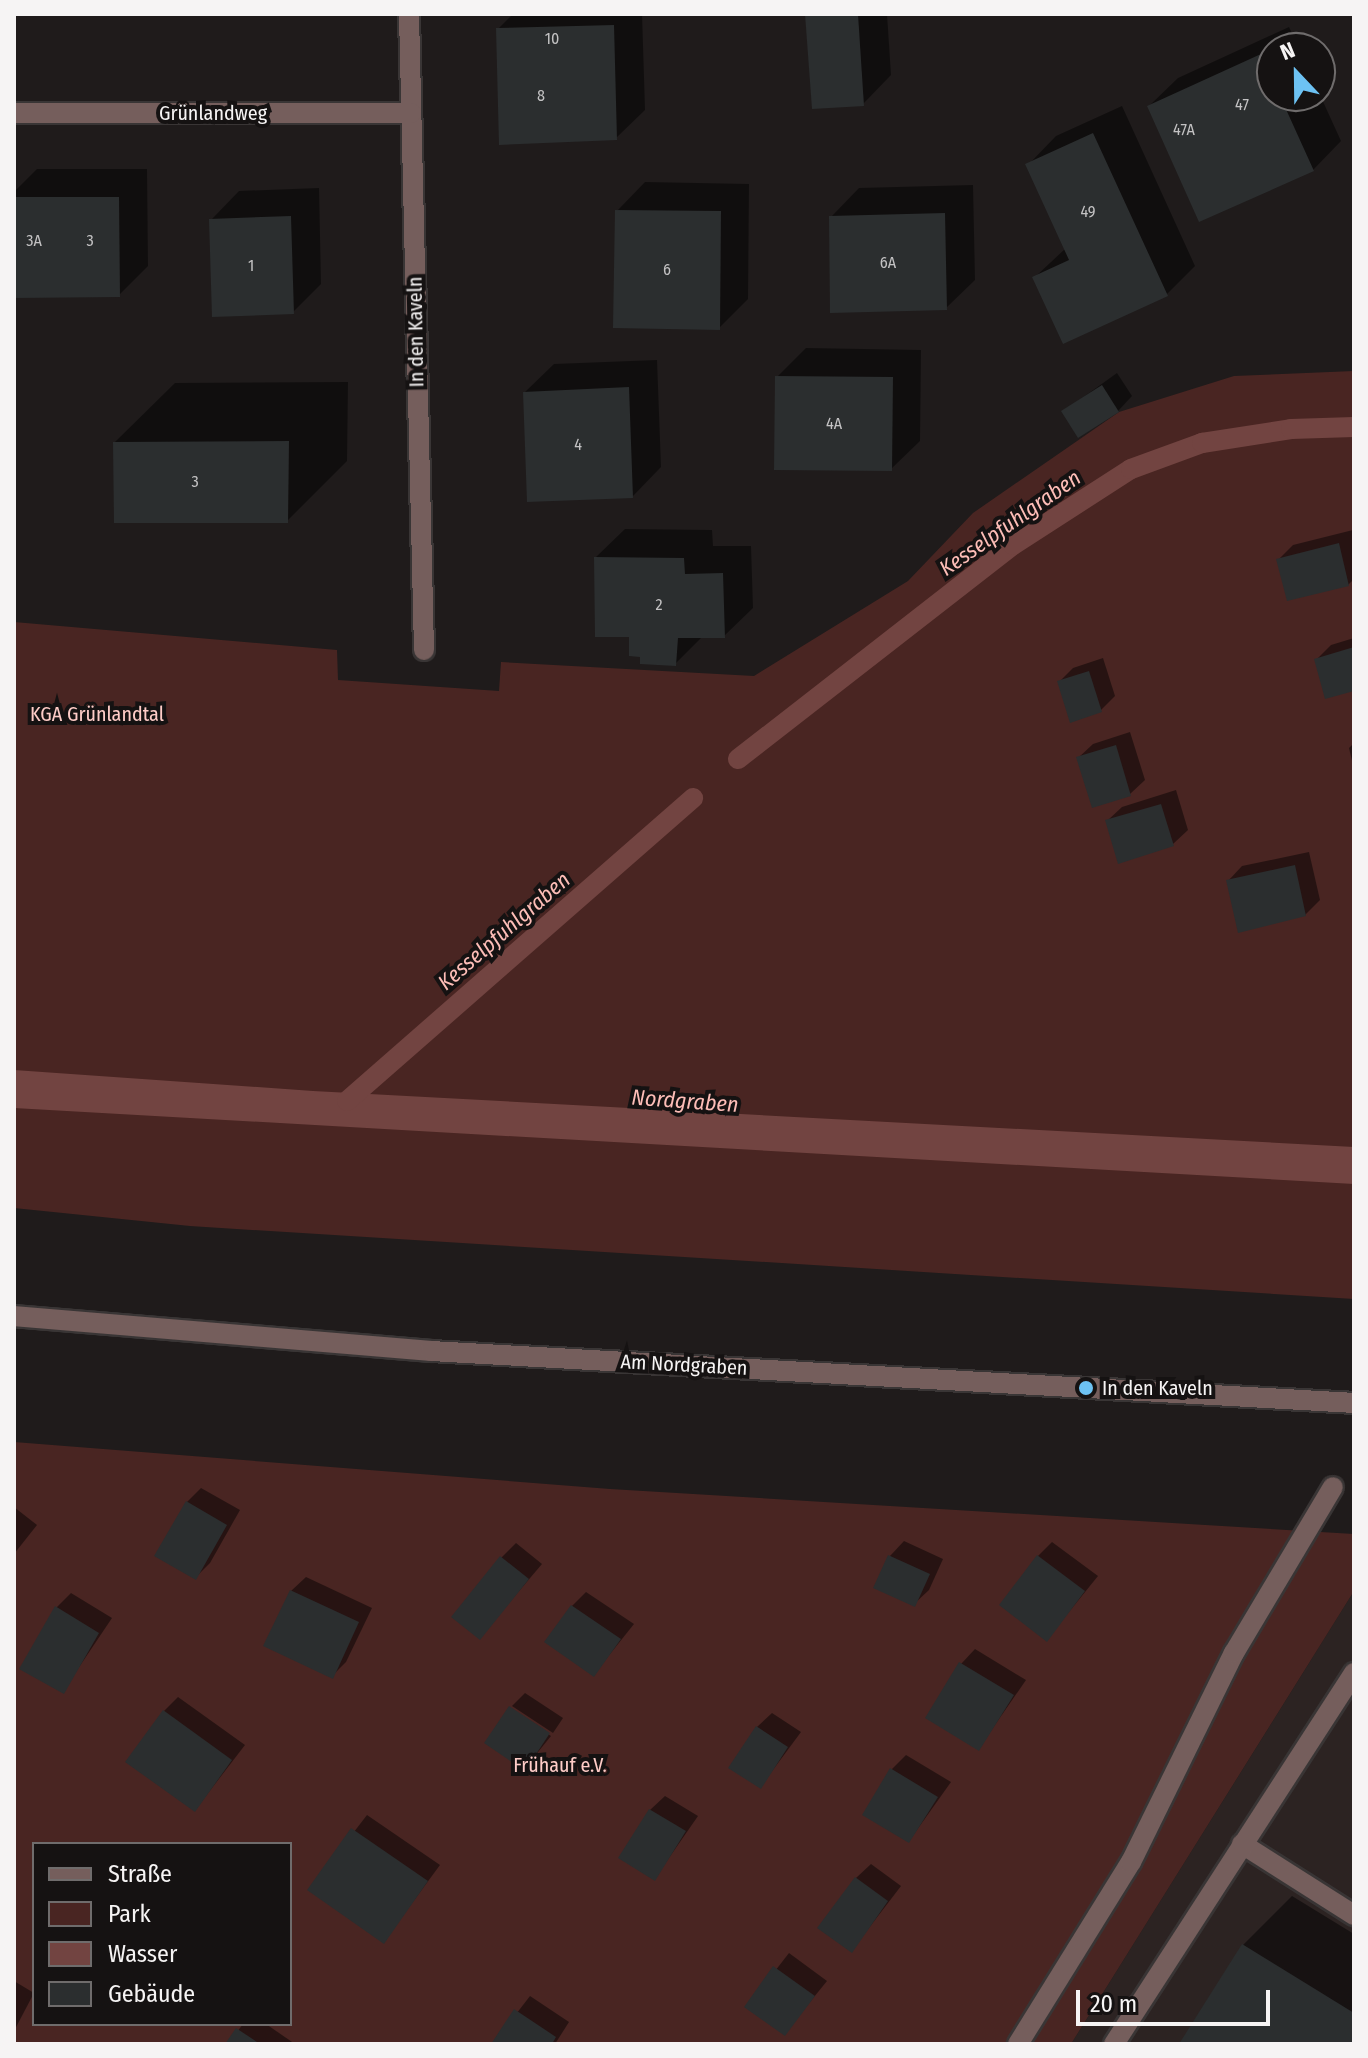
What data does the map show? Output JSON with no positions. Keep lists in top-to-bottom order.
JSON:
{
  "streets": {
    "street": ["Grünlandweg", "In den Kaveln", "Am Nordgraben"]
  },
  "crossings": [
    ["Grünlandweg", "In den Kaveln"]
  ],
  "water": ["Kesselpfuhlgraben", "Nordgraben"],
  "parks": ["KGA Grünlandtal", "Frühauf e.V."],
  "places": ["In den Kaveln"],
  "house_numbers": [
    "10",
    "8",
    "47",
    "47A",
    "49",
    "3A",
    "3",
    "6A",
    "1",
    "6",
    "4A",
    "4",
    "3",
    "2"
  ],
  "legend": [
    "Straße",
    "Park",
    "Wasser",
    "Gebäude"
  ],
  "scale_bar": "20 m",
  "north": "top"
}
